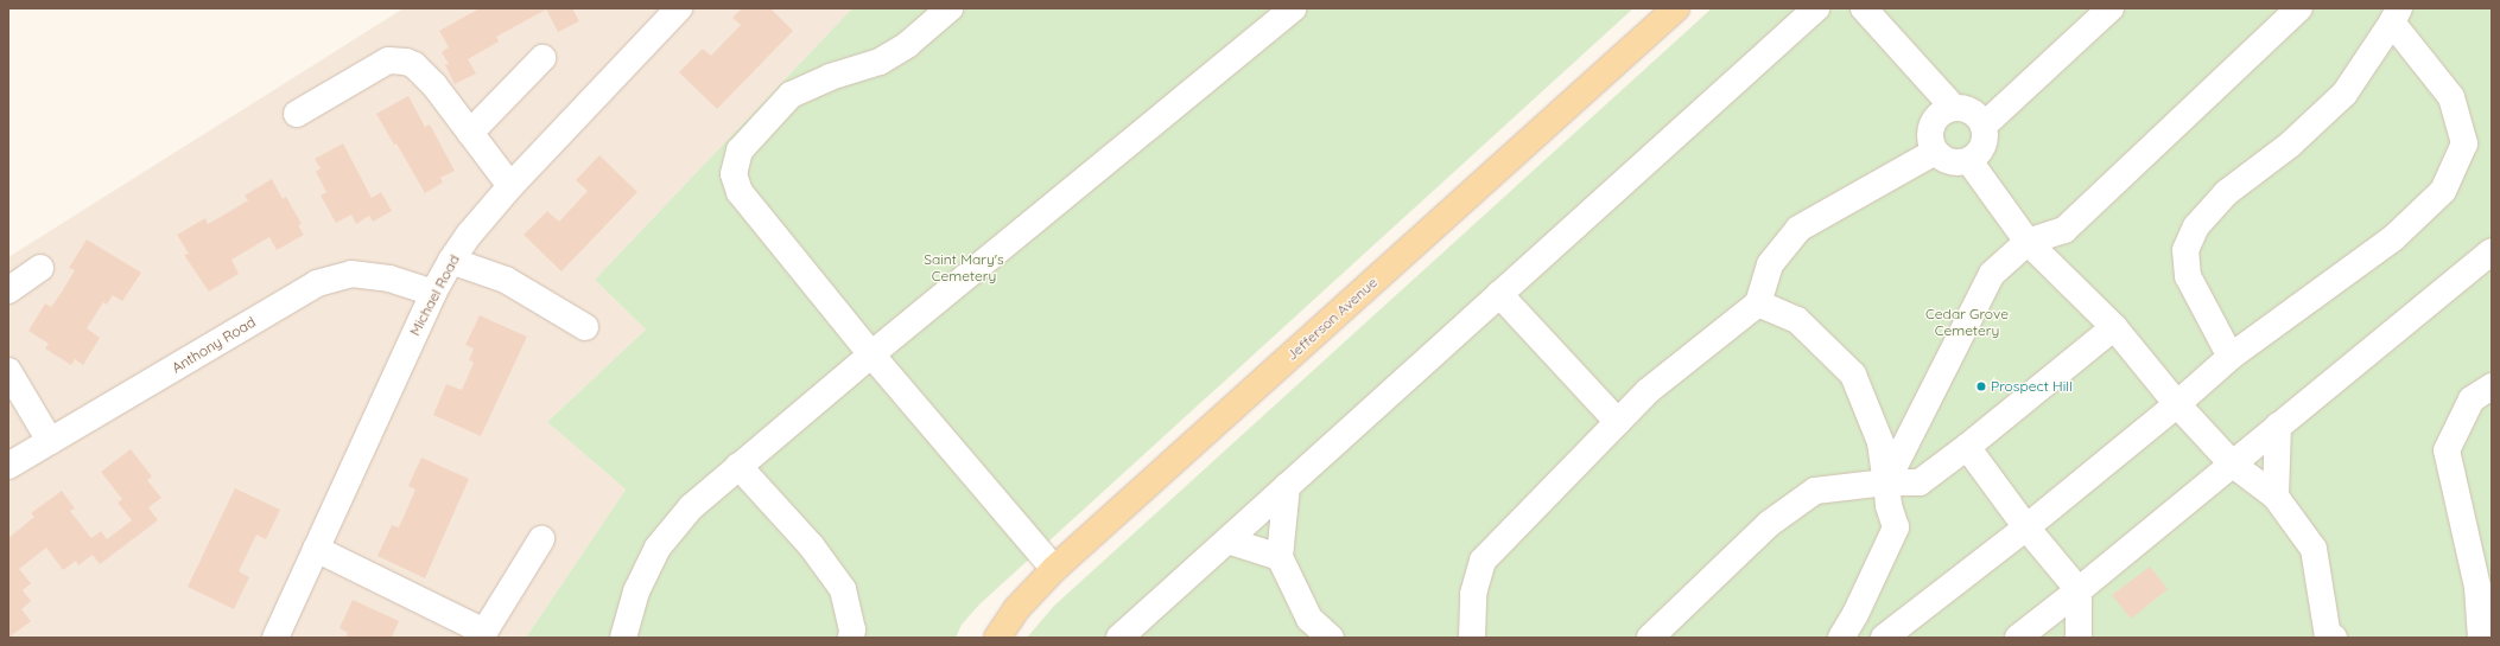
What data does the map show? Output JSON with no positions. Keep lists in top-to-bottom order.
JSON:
{
  "streets": {
    "main road": ["Jefferson Avenue"],
    "street": ["Michael Road", "Anthony Road"]
  },
  "crossings": [
    ["Michael Road", "Anthony Road"]
  ],
  "parks": ["Saint Mary's Cemetery", "Cedar Grove Cemetery"],
  "places": ["Prospect Hill"]
}
